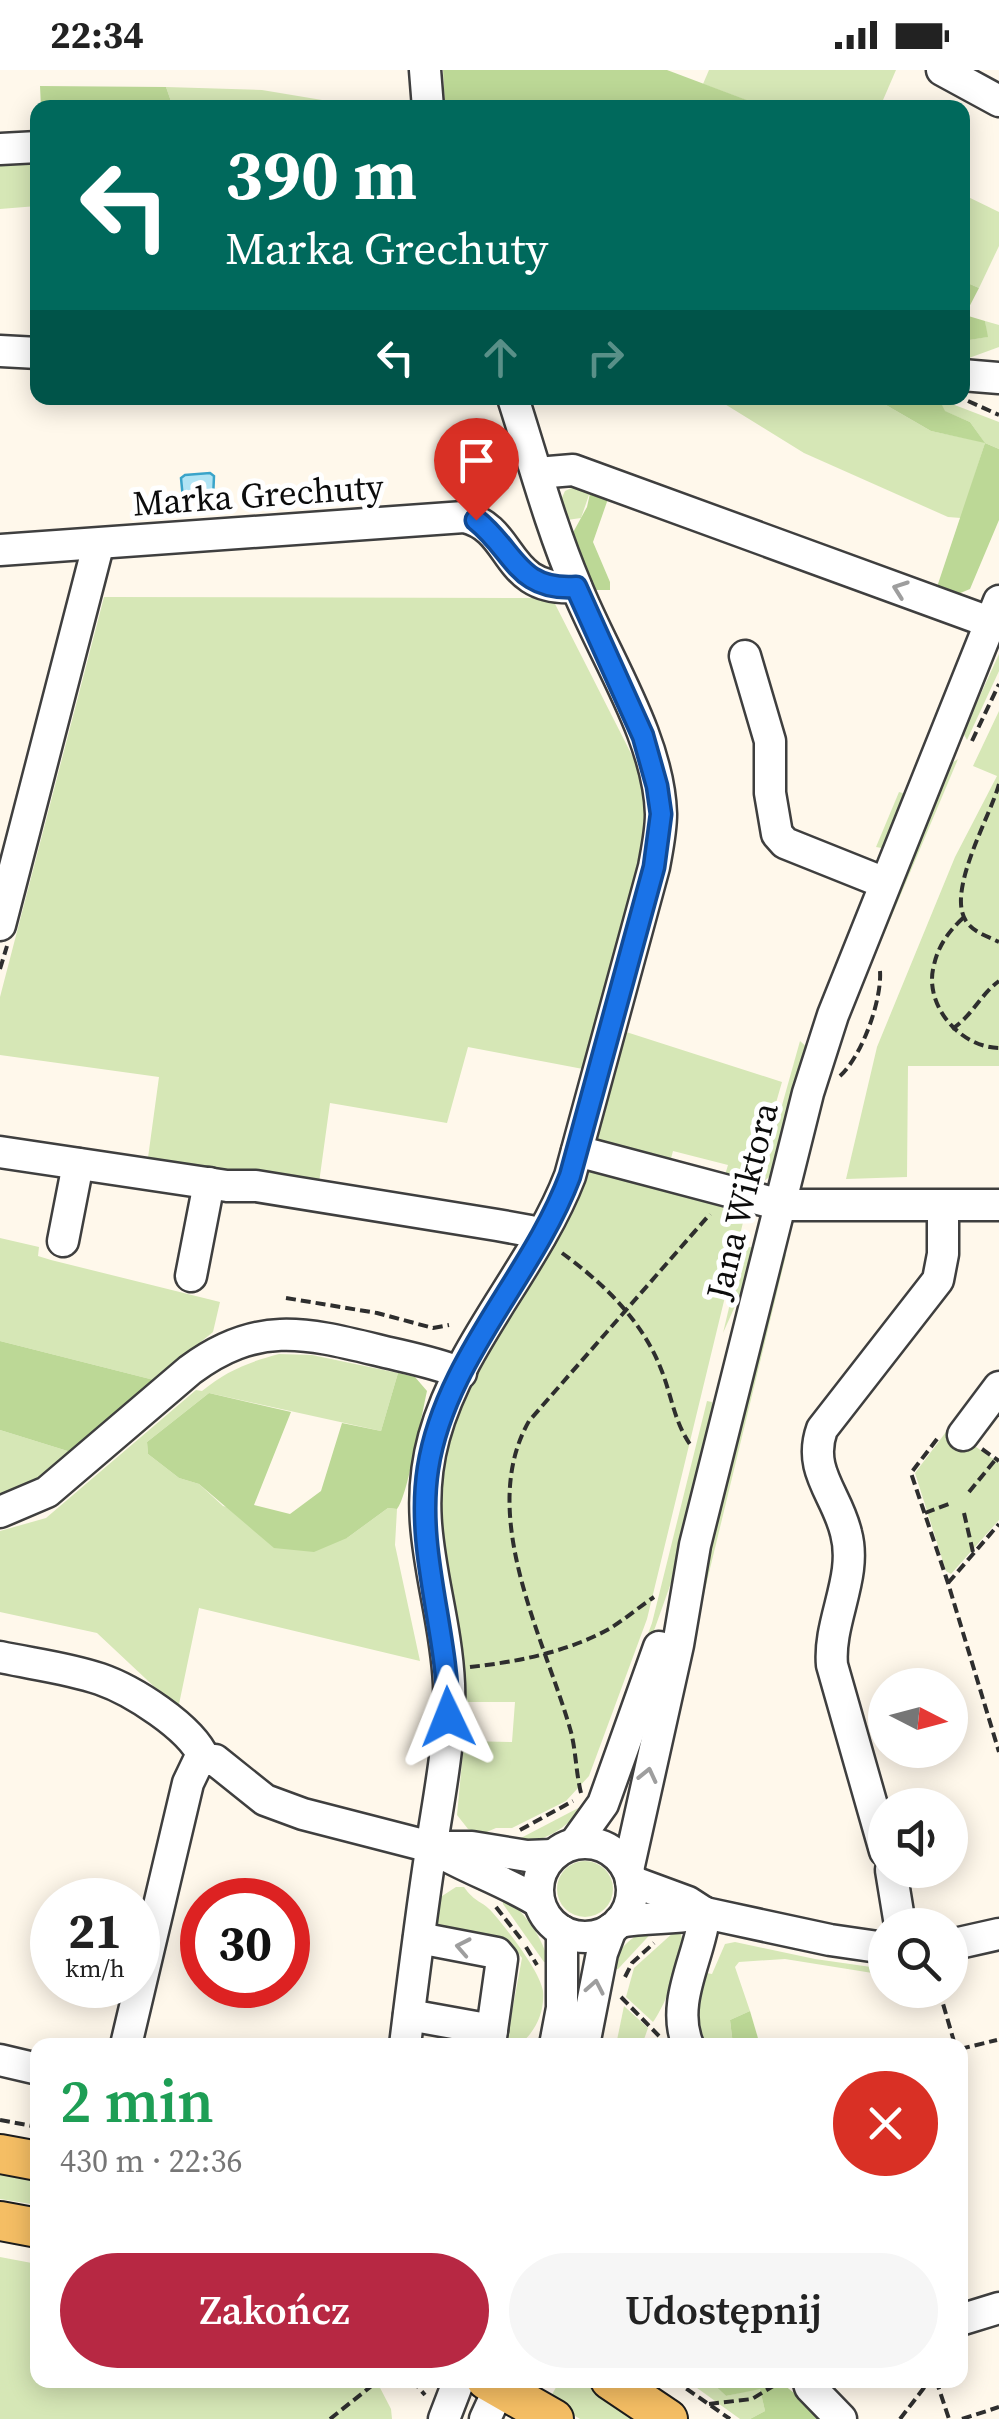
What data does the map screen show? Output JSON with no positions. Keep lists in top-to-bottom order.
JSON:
{
  "streets": {
    "street": ["Marka Grechuty", "Jana Wiktora"]
  },
  "north": "right",
  "page": {
    "status": "22:34",
    "turn": ["390 m", "Marka Grechuty"],
    "speed": "21 km/h",
    "limit": "30",
    "heading": ["2 min", "430 m · 22:36"],
    "buttons": ["Zakończ", "Udostępnij"]
  }
}
